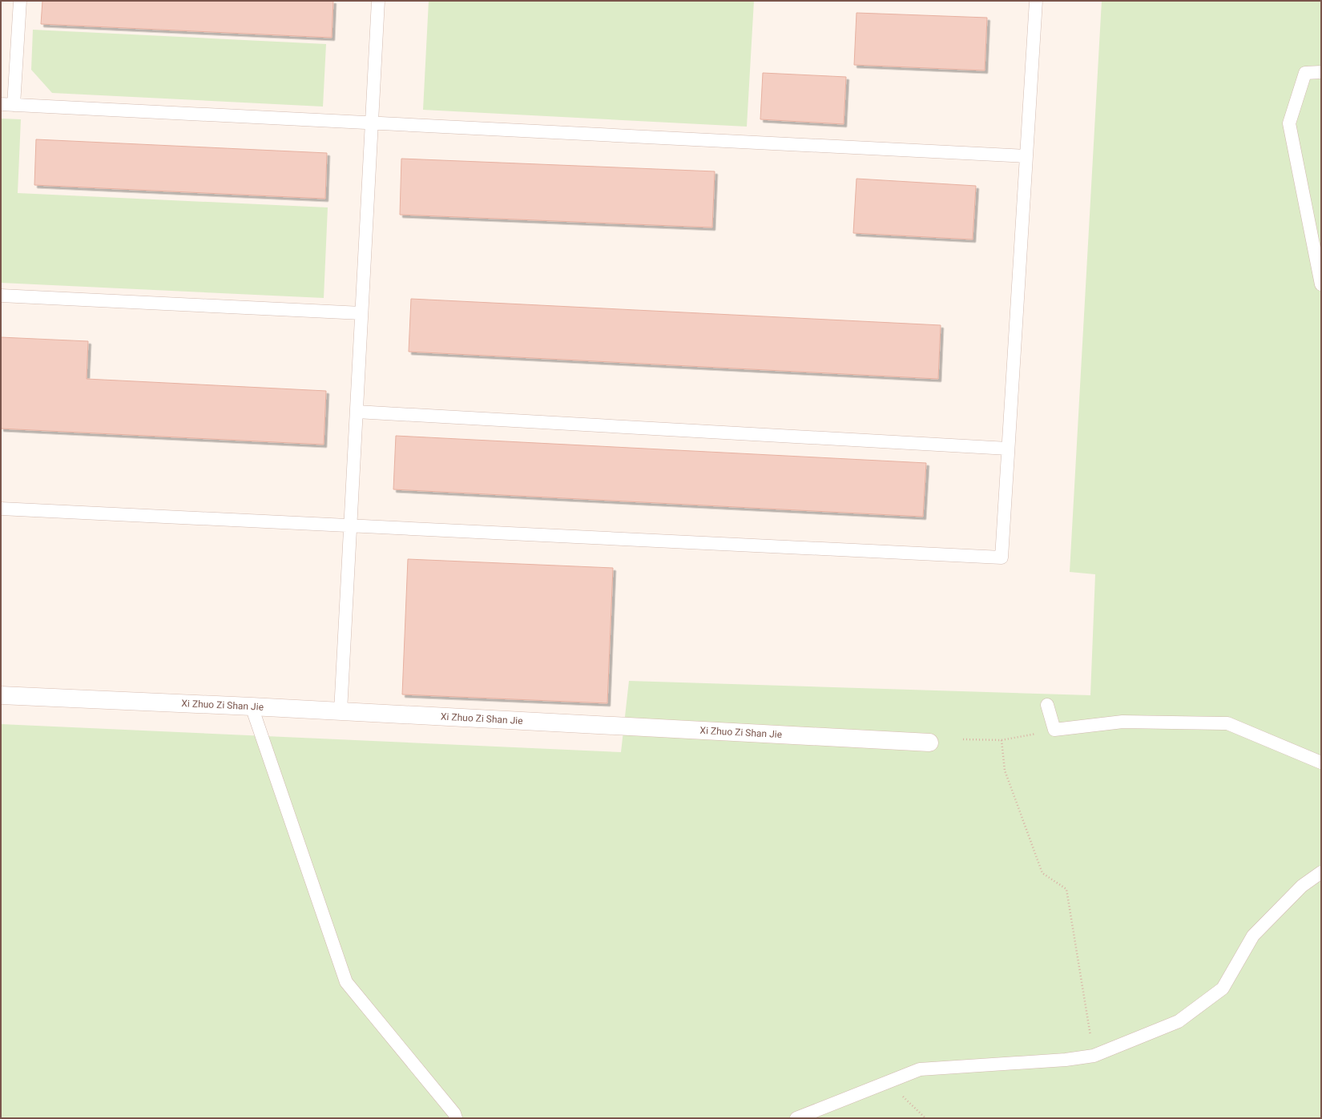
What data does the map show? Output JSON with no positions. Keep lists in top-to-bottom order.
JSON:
{
  "streets": {
    "street": ["Xi Zhuo Zi Shan Jie"]
  }
}
